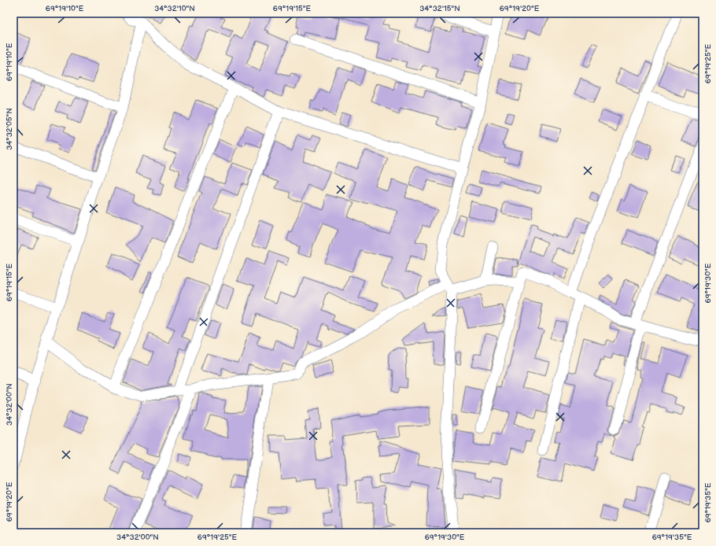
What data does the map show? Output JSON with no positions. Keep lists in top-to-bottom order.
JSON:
{
  "coordinates": [
    "69°19'10\"E",
    "34°32'10\"N",
    "69°19'15\"E",
    "34°32'15\"N",
    "69°19'20\"E",
    "69°19'25\"E",
    "34°32'05\"N",
    "69°19'30\"E",
    "34°32'00\"N",
    "69°19'35\"E"
  ]
}
